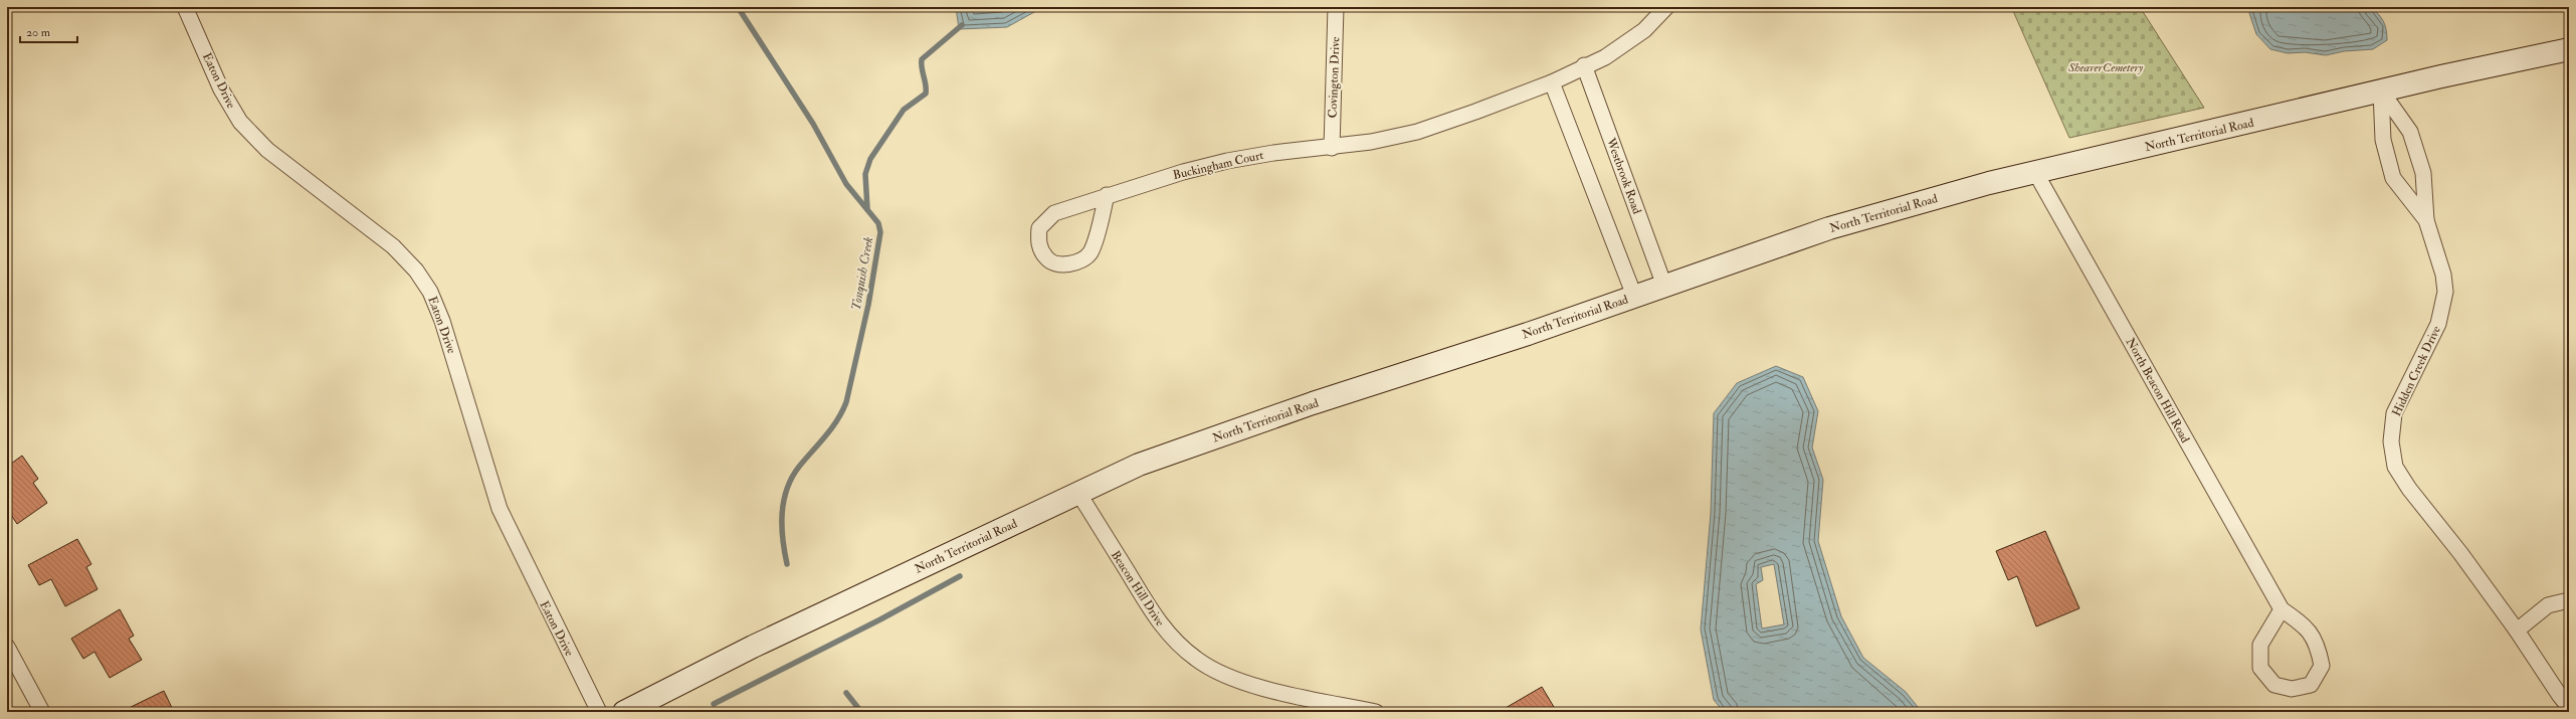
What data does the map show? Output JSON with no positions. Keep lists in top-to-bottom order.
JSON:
{
  "streets": {
    "main road": ["North Territorial Road"],
    "street": [
      "Covington Drive",
      "Eaton Drive",
      "Buckingham Court",
      "Westbrook Road",
      "Hidden Creek Drive",
      "North Beacon Hill Road",
      "Beacon Hill Drive"
    ]
  },
  "crossings": [
    ["Covington Drive", "Buckingham Court"],
    ["North Territorial Road", "Westbrook Road"],
    ["North Territorial Road", "Hidden Creek Drive"],
    ["North Territorial Road", "North Beacon Hill Road"],
    ["North Territorial Road", "Beacon Hill Drive"]
  ],
  "water": ["Tonquish Creek"],
  "parks": ["ShearerCemetery"],
  "scale_bar": "20 m"
}
